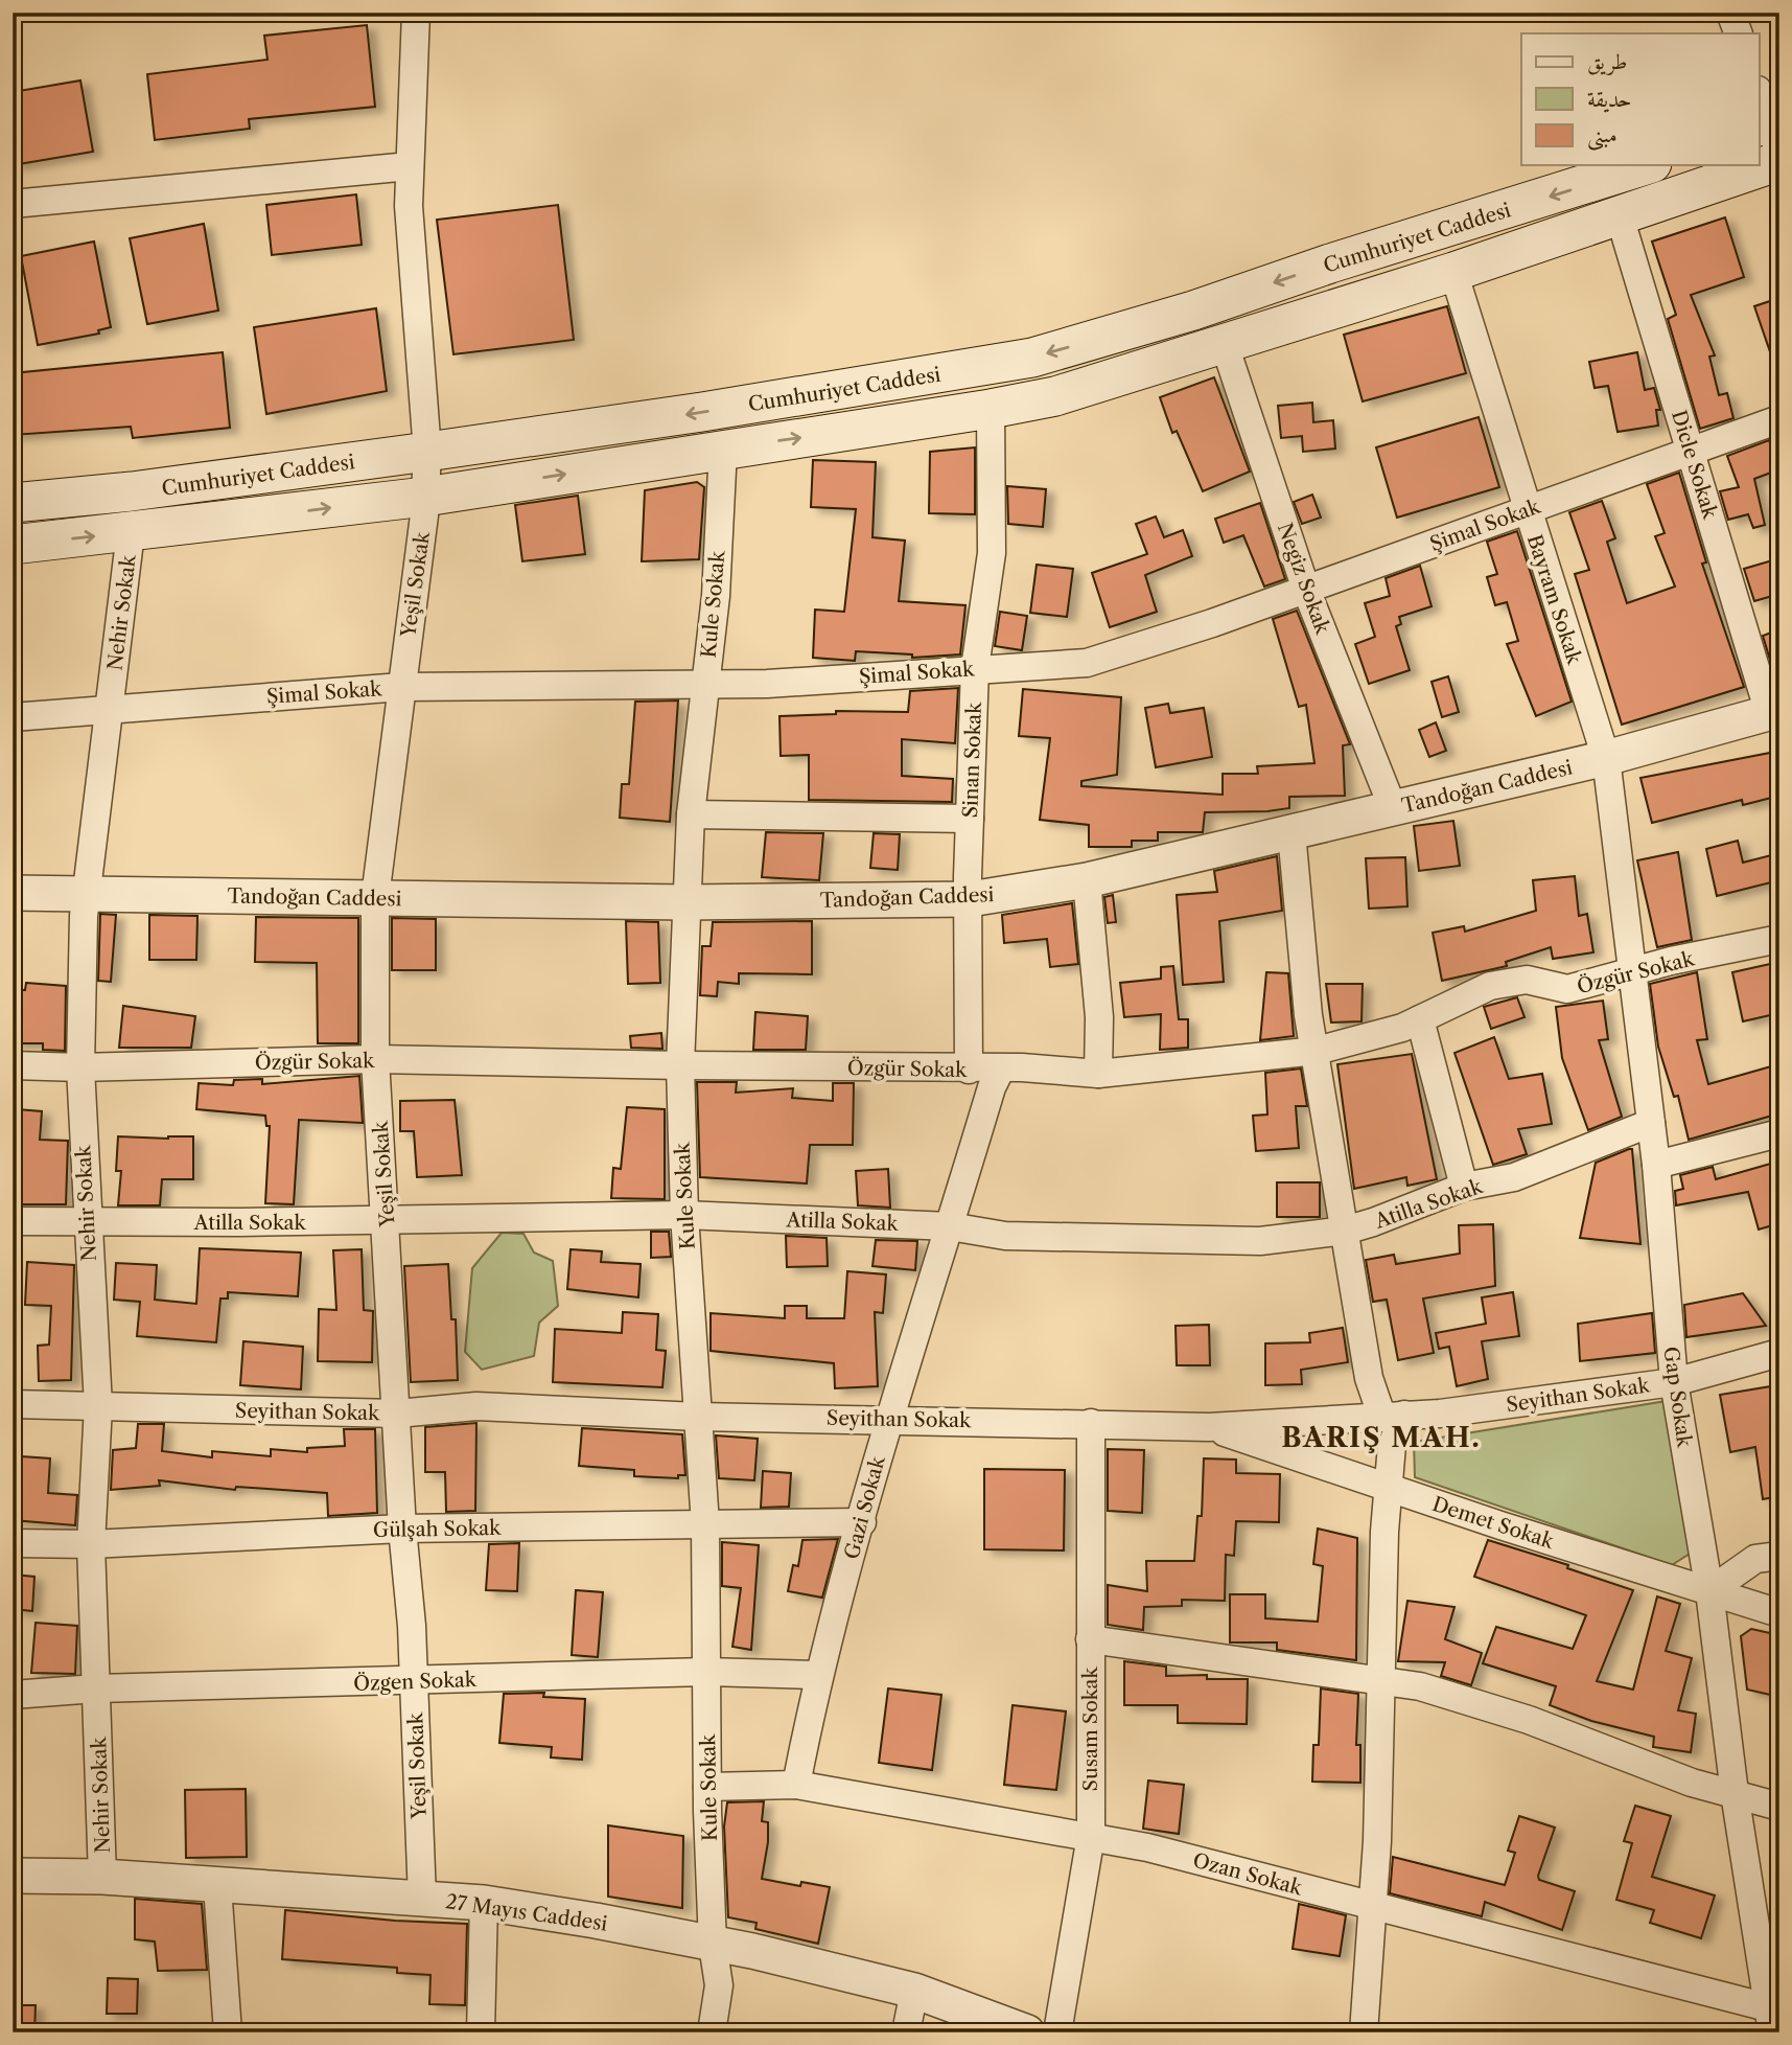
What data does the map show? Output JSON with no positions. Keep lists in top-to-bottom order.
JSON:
{
  "streets": {
    "main road": ["Cumhuriyet Caddesi"],
    "street": [
      "Dicle Sokak",
      "Şimal Sokak",
      "Negiz Sokak",
      "Yeşil Sokak",
      "Bayram Sokak",
      "Kule Sokak",
      "Nehir Sokak",
      "Sinan Sokak",
      "Tandoğan Caddesi",
      "Özgür Sokak",
      "Atilla Sokak",
      "Seyithan Sokak",
      "Gap Sokak",
      "Gazi Sokak",
      "Demet Sokak",
      "Gülşah Sokak",
      "Özgen Sokak",
      "Susam Sokak",
      "Ozan Sokak",
      "27 Mayıs Caddesi"
    ]
  },
  "crossings": [
    ["Cumhuriyet Caddesi", "Yeşil Sokak"],
    ["Dicle Sokak", "Şimal Sokak"],
    ["Dicle Sokak", "Tandoğan Caddesi"],
    ["Şimal Sokak", "Negiz Sokak"],
    ["Şimal Sokak", "Yeşil Sokak"],
    ["Şimal Sokak", "Bayram Sokak"],
    ["Şimal Sokak", "Kule Sokak"],
    ["Şimal Sokak", "Nehir Sokak"],
    ["Şimal Sokak", "Sinan Sokak"],
    ["Negiz Sokak", "Tandoğan Caddesi"],
    ["Yeşil Sokak", "Tandoğan Caddesi"],
    ["Yeşil Sokak", "Özgür Sokak"],
    ["Yeşil Sokak", "Atilla Sokak"],
    ["Yeşil Sokak", "Seyithan Sokak"],
    ["Yeşil Sokak", "Gülşah Sokak"],
    ["Yeşil Sokak", "Özgen Sokak"],
    ["Yeşil Sokak", "27 Mayıs Caddesi"],
    ["Bayram Sokak", "Tandoğan Caddesi"],
    ["Bayram Sokak", "Gap Sokak"],
    ["Kule Sokak", "Tandoğan Caddesi"],
    ["Kule Sokak", "Özgür Sokak"],
    ["Kule Sokak", "Atilla Sokak"],
    ["Kule Sokak", "Seyithan Sokak"],
    ["Kule Sokak", "Gülşah Sokak"],
    ["Kule Sokak", "Özgen Sokak"],
    ["Kule Sokak", "Ozan Sokak"],
    ["Kule Sokak", "27 Mayıs Caddesi"],
    ["Nehir Sokak", "Tandoğan Caddesi"],
    ["Nehir Sokak", "Özgür Sokak"],
    ["Nehir Sokak", "Atilla Sokak"],
    ["Nehir Sokak", "Seyithan Sokak"],
    ["Nehir Sokak", "Gülşah Sokak"],
    ["Nehir Sokak", "Özgen Sokak"],
    ["Nehir Sokak", "27 Mayıs Caddesi"],
    ["Sinan Sokak", "Tandoğan Caddesi"],
    ["Sinan Sokak", "Özgür Sokak"],
    ["Tandoğan Caddesi", "Gap Sokak"],
    ["Özgür Sokak", "Gap Sokak"],
    ["Özgür Sokak", "Gazi Sokak"],
    ["Atilla Sokak", "Gap Sokak"],
    ["Atilla Sokak", "Gazi Sokak"],
    ["Seyithan Sokak", "Gap Sokak"],
    ["Seyithan Sokak", "Gazi Sokak"],
    ["Seyithan Sokak", "Demet Sokak"],
    ["Seyithan Sokak", "Susam Sokak"],
    ["Gap Sokak", "Demet Sokak"],
    ["Gap Sokak", "Ozan Sokak"],
    ["Gazi Sokak", "Gülşah Sokak"],
    ["Gazi Sokak", "Özgen Sokak"],
    ["Gazi Sokak", "Ozan Sokak"],
    ["Susam Sokak", "Ozan Sokak"]
  ],
  "districts": ["BARIŞ MAH."],
  "legend": ["طريق", "حديقة", "مبنى"]
}
